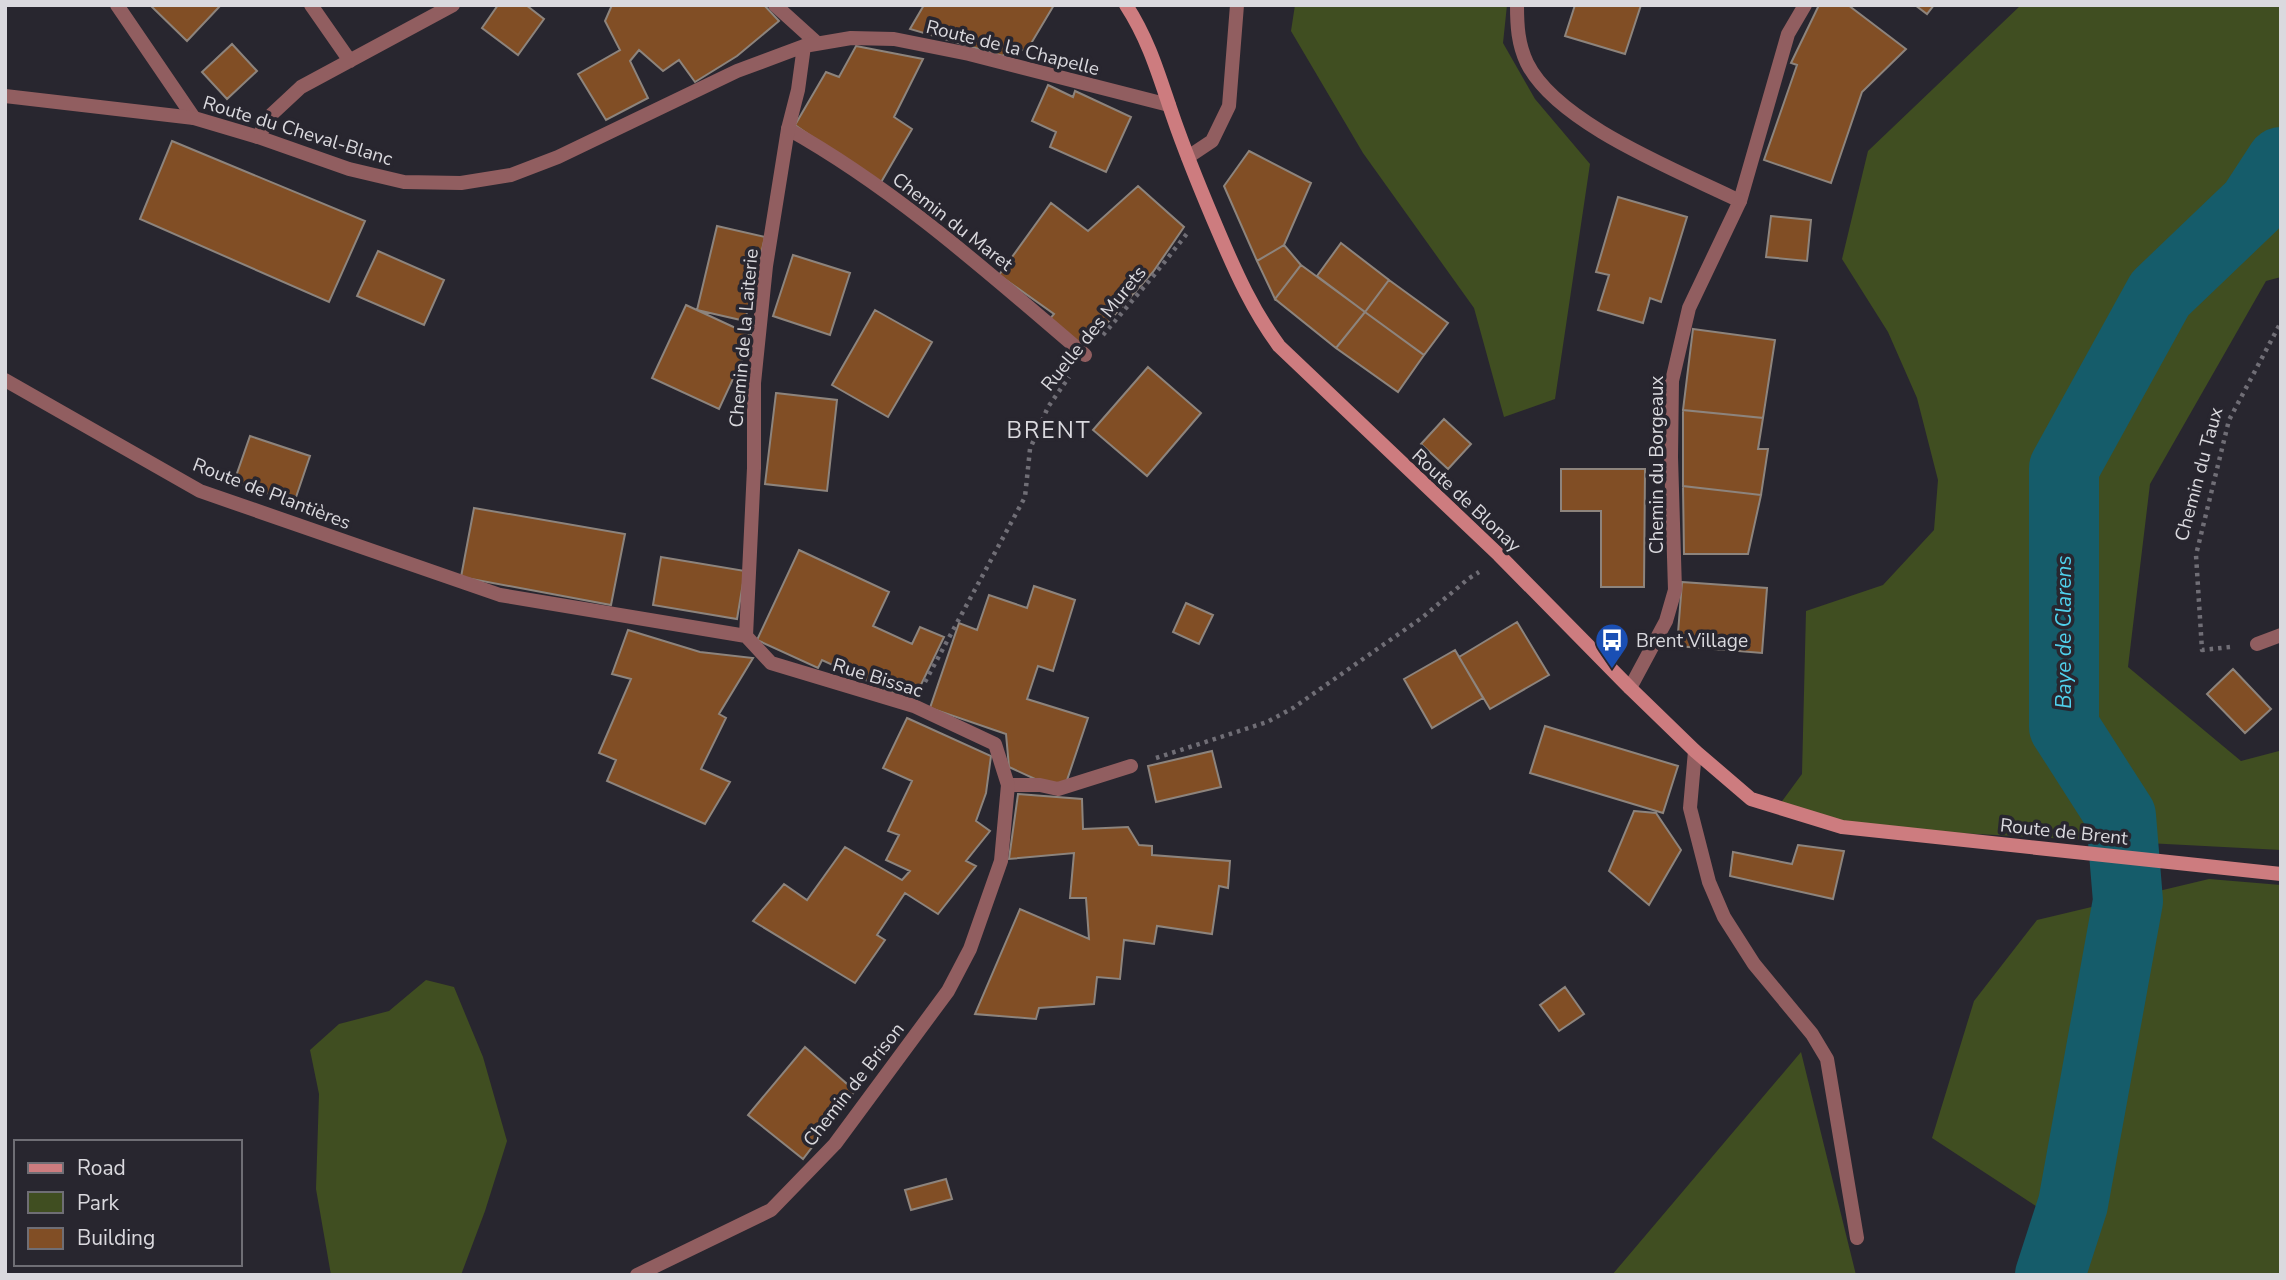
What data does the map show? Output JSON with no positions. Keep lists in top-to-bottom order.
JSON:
{
  "streets": {
    "main road": ["Route de Blonay", "Route de Brent"],
    "street": [
      "Route de la Chapelle",
      "Route du Cheval-Blanc",
      "Chemin du Maret",
      "Chemin de la Laiterie",
      "Chemin du Borgeaux",
      "Route de Plantières",
      "Rue Bissac",
      "Chemin de Brison"
    ],
    "path": ["Ruelle des Murets", "Chemin du Taux"]
  },
  "crossings": [
    ["Route de la Chapelle", "Route du Cheval-Blanc"],
    ["Route de la Chapelle", "Chemin de la Laiterie"],
    ["Route de la Chapelle", "Route de Blonay"],
    ["Route du Cheval-Blanc", "Chemin de la Laiterie"],
    ["Chemin du Maret", "Ruelle des Murets"],
    ["Chemin du Maret", "Chemin de la Laiterie"],
    ["Ruelle des Murets", "Route de Blonay"],
    ["Ruelle des Murets", "Rue Bissac"],
    ["Chemin de la Laiterie", "Route de Plantières"],
    ["Chemin de la Laiterie", "Rue Bissac"],
    ["Chemin du Borgeaux", "Route de Blonay"],
    ["Route de Plantières", "Rue Bissac"],
    ["Route de Blonay", "Route de Brent"],
    ["Rue Bissac", "Chemin de Brison"]
  ],
  "districts": ["BRENT"],
  "water": ["Baye de Clarens"],
  "places": {
    "bus stop": ["Brent Village"]
  },
  "legend": ["Road", "Park", "Building"]
}
